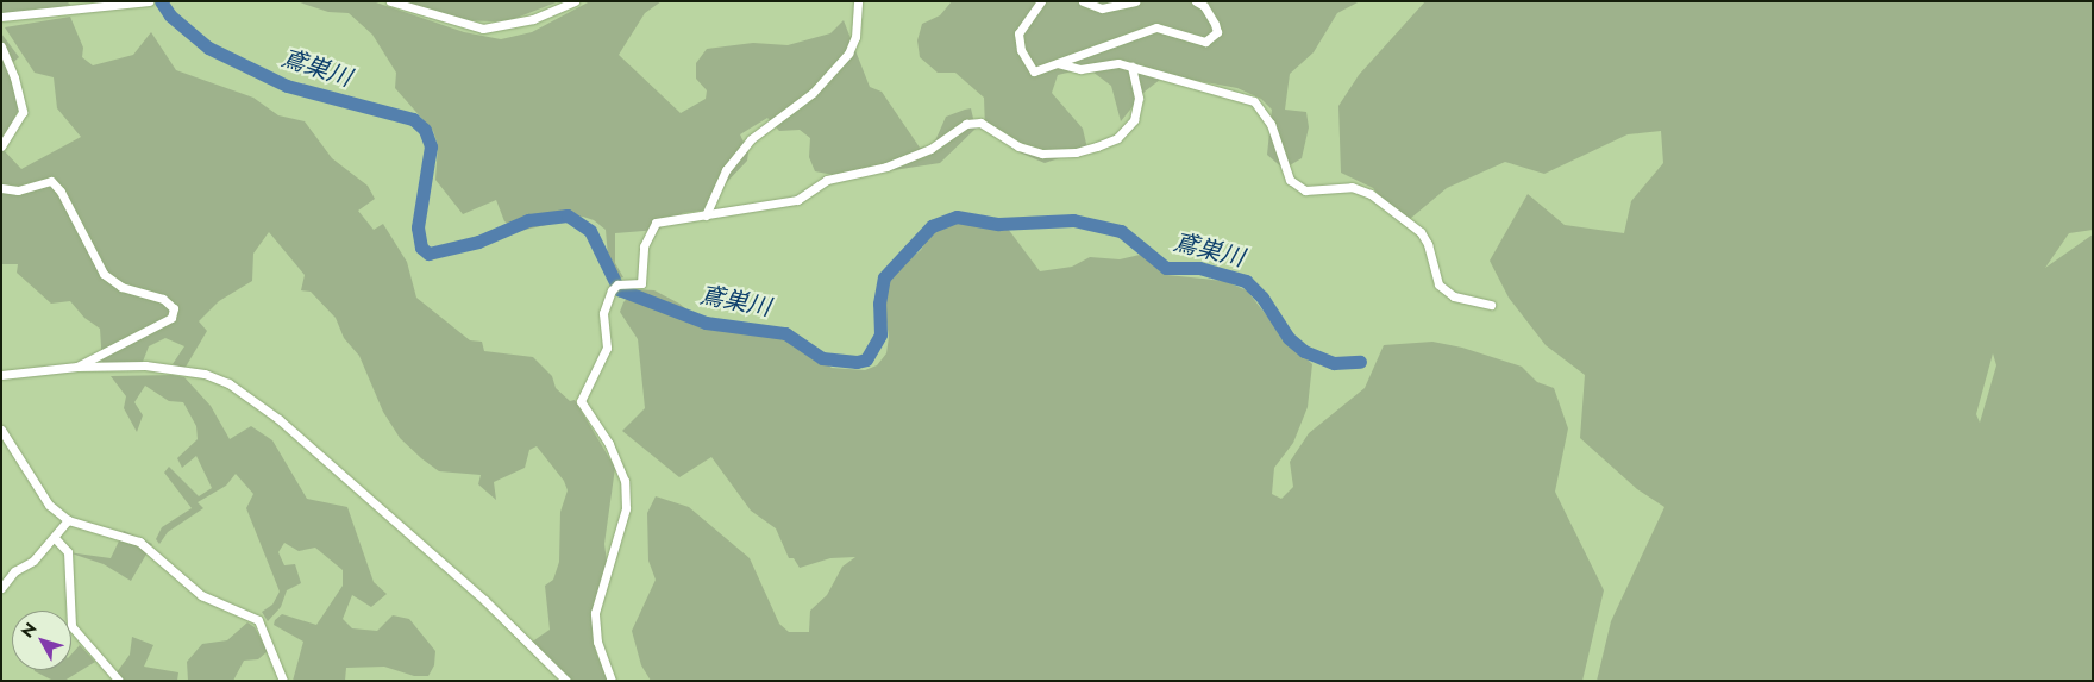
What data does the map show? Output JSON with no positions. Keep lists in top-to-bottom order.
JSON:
{
  "water": ["鳶巣川"],
  "north": "top left"
}
